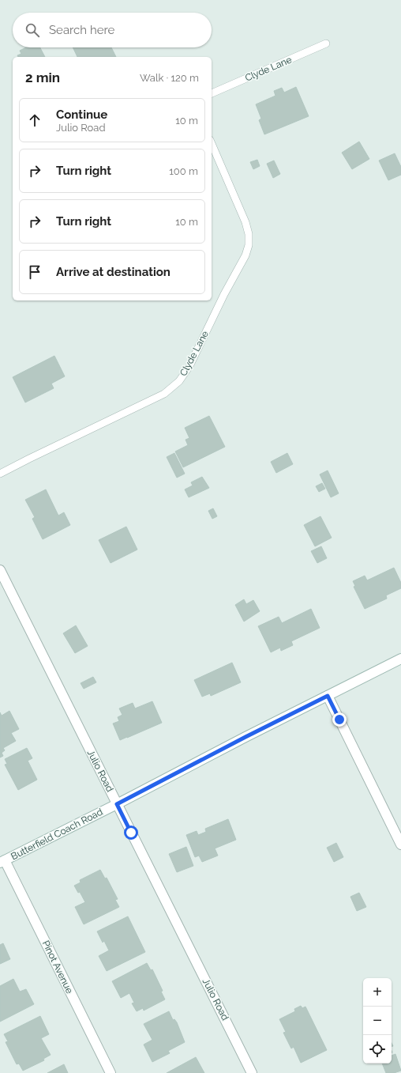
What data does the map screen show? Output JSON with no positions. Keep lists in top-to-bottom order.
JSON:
{
  "streets": {
    "street": ["Julio Road", "Butterfield Coach Road", "Pinot Avenue"],
    "lane": ["Clyde Lane"]
  },
  "crossings": [
    ["Julio Road", "Butterfield Coach Road"],
    ["Butterfield Coach Road", "Pinot Avenue"]
  ],
  "page": {
    "search": "Search here",
    "heading": ["2 min", "Walk · 120 m"],
    "list": [
      ["Continue", "Julio Road", "10 m"],
      ["Turn right", "100 m"],
      ["Turn right", "10 m"],
      "Arrive at destination"
    ],
    "map_buttons": ["+", "−"]
  }
}
